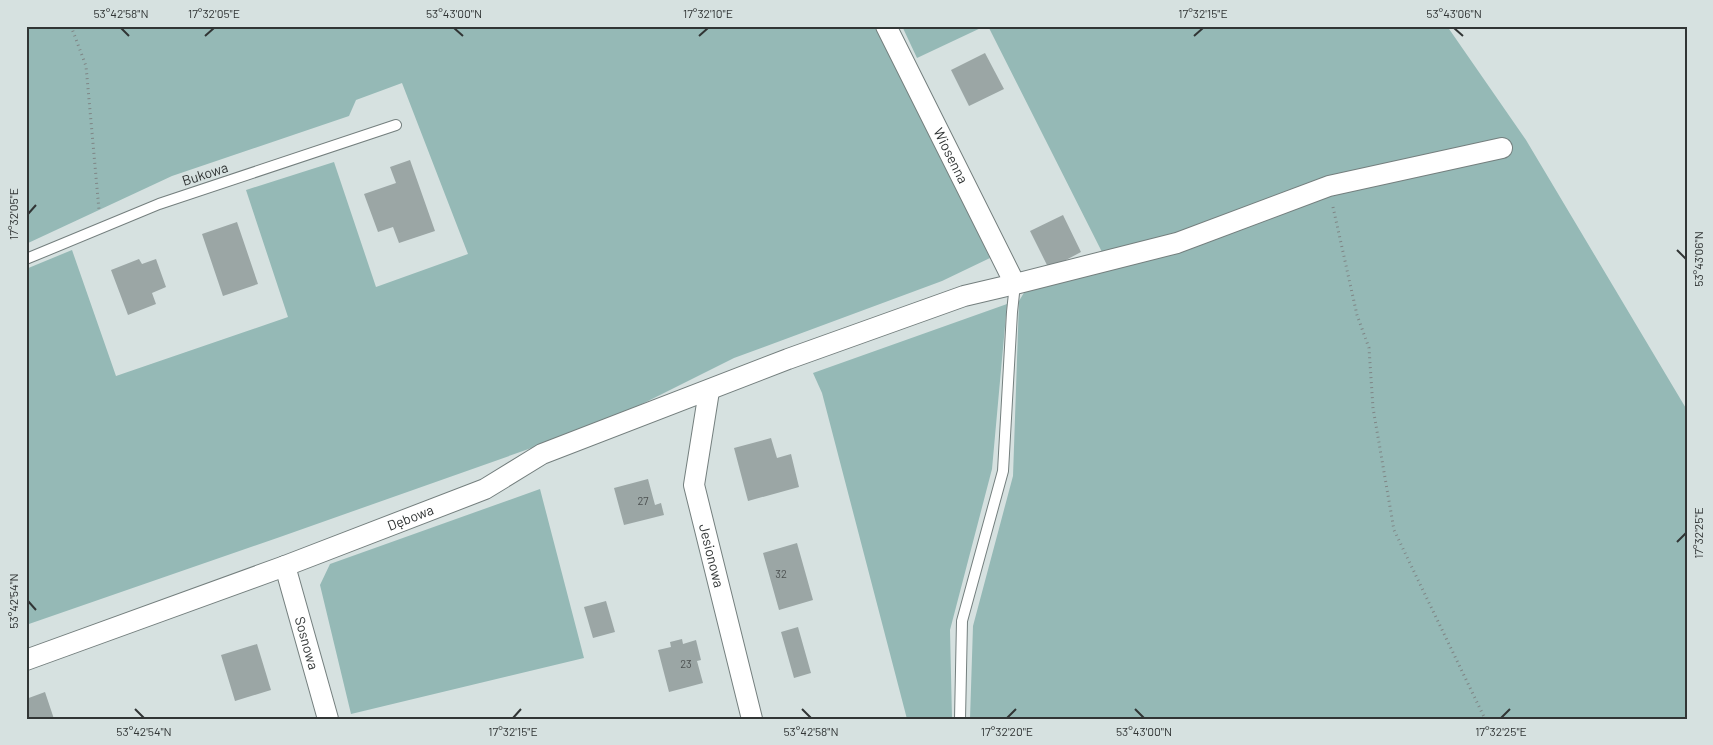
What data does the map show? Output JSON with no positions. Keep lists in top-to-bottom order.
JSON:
{
  "streets": {
    "street": [
      "Wiosenna",
      "Dębowa",
      "Jesionowa",
      "Sosnowa"
    ],
    "lane": ["Bukowa"]
  },
  "crossings": [
    ["Wiosenna", "Dębowa"],
    ["Dębowa", "Jesionowa"],
    ["Dębowa", "Sosnowa"]
  ],
  "house_numbers": ["27", "32", "23"],
  "coordinates": [
    "53°42'58\"N",
    "17°32'05\"E",
    "53°43'00\"N",
    "17°32'10\"E",
    "17°32'15\"E",
    "53°43'06\"N",
    "17°32'25\"E",
    "53°42'54\"N",
    "17°32'20\"E"
  ]
}
